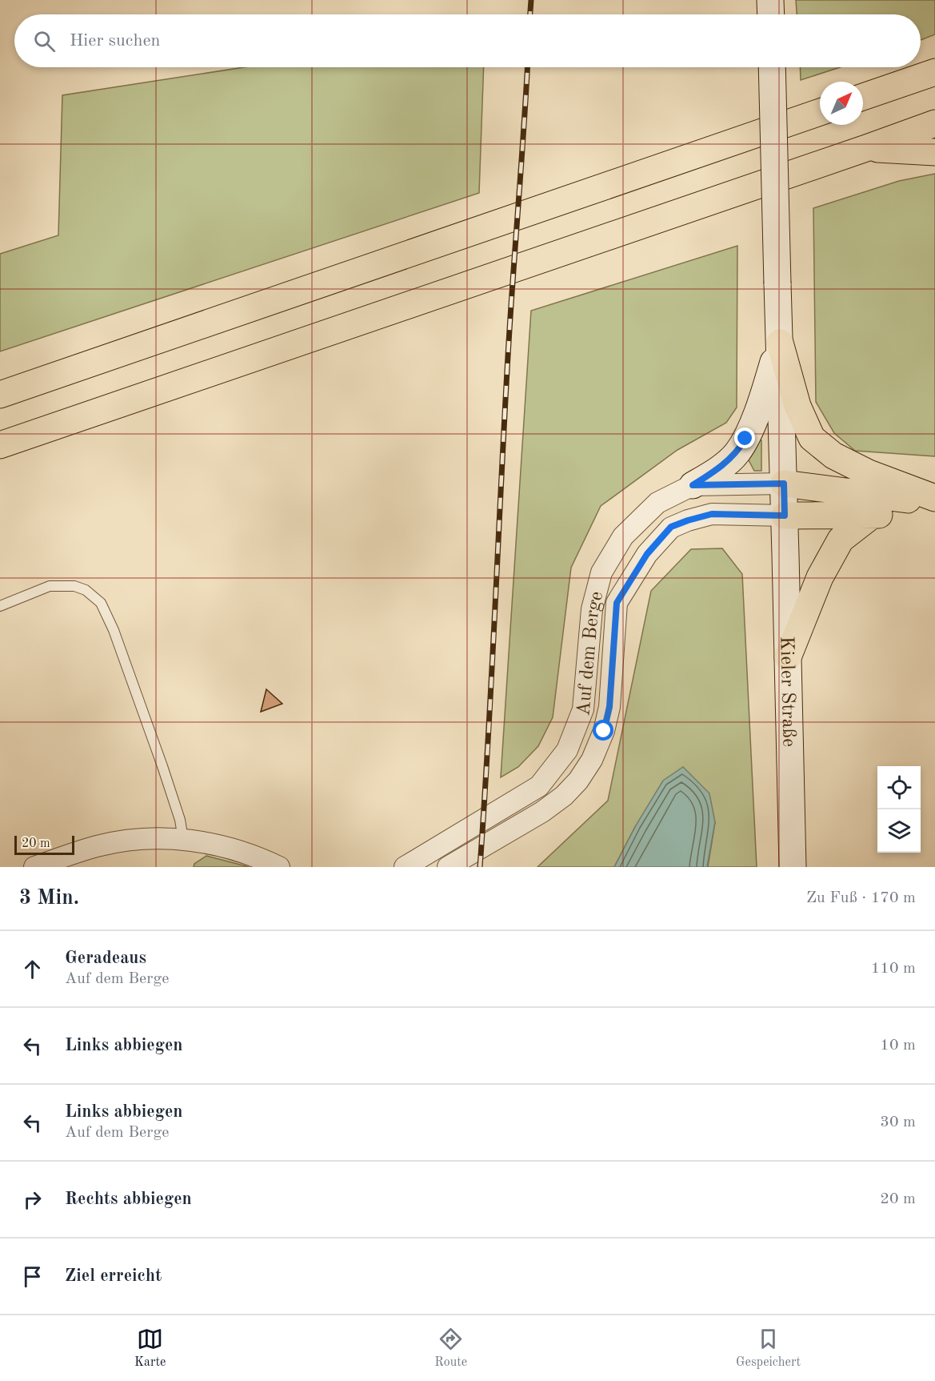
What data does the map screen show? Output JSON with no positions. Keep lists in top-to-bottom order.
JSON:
{
  "streets": {
    "main road": ["Kieler Straße"],
    "street": ["Auf dem Berge"]
  },
  "crossings": [
    ["Auf dem Berge", "Kieler Straße"]
  ],
  "scale_bar": "20 m",
  "north": "top right",
  "page": {
    "search": "Hier suchen",
    "scale": "20 m",
    "heading": ["3 Min.", "Zu Fuß · 170 m"],
    "list": [
      ["Geradeaus", "Auf dem Berge", "110 m"],
      ["Links abbiegen", "10 m"],
      ["Links abbiegen", "Auf dem Berge", "30 m"],
      ["Rechts abbiegen", "20 m"],
      "Ziel erreicht"
    ],
    "nav": ["Karte", "Route", "Gespeichert"]
  }
}
